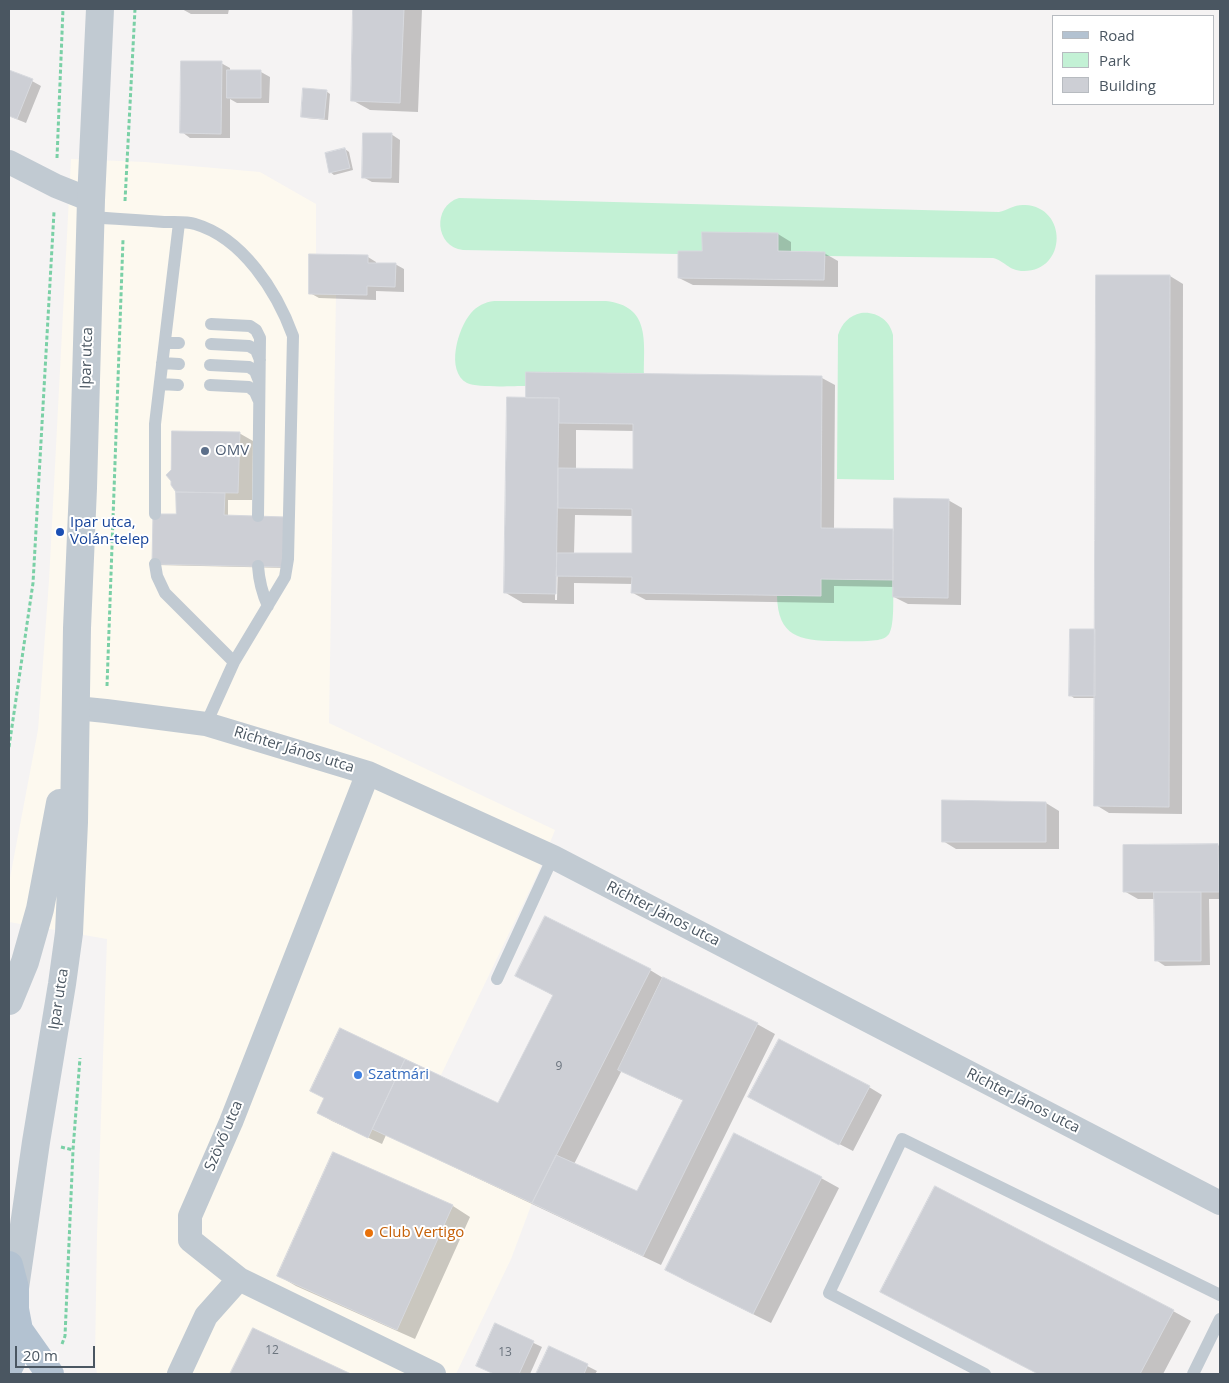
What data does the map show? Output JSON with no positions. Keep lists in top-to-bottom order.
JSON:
{
  "streets": {
    "street": ["Ipar utca", "Richter János utca", "Szövő utca"]
  },
  "crossings": [
    ["Ipar utca", "Richter János utca"],
    ["Richter János utca", "Szövő utca"]
  ],
  "places": [
    "OMV",
    "Ipar utca, Volán-telep",
    "Szatmári",
    "Club Vertigo"
  ],
  "house_numbers": ["9", "12", "13"],
  "legend": ["Road", "Park", "Building"],
  "scale_bar": "20 m"
}
